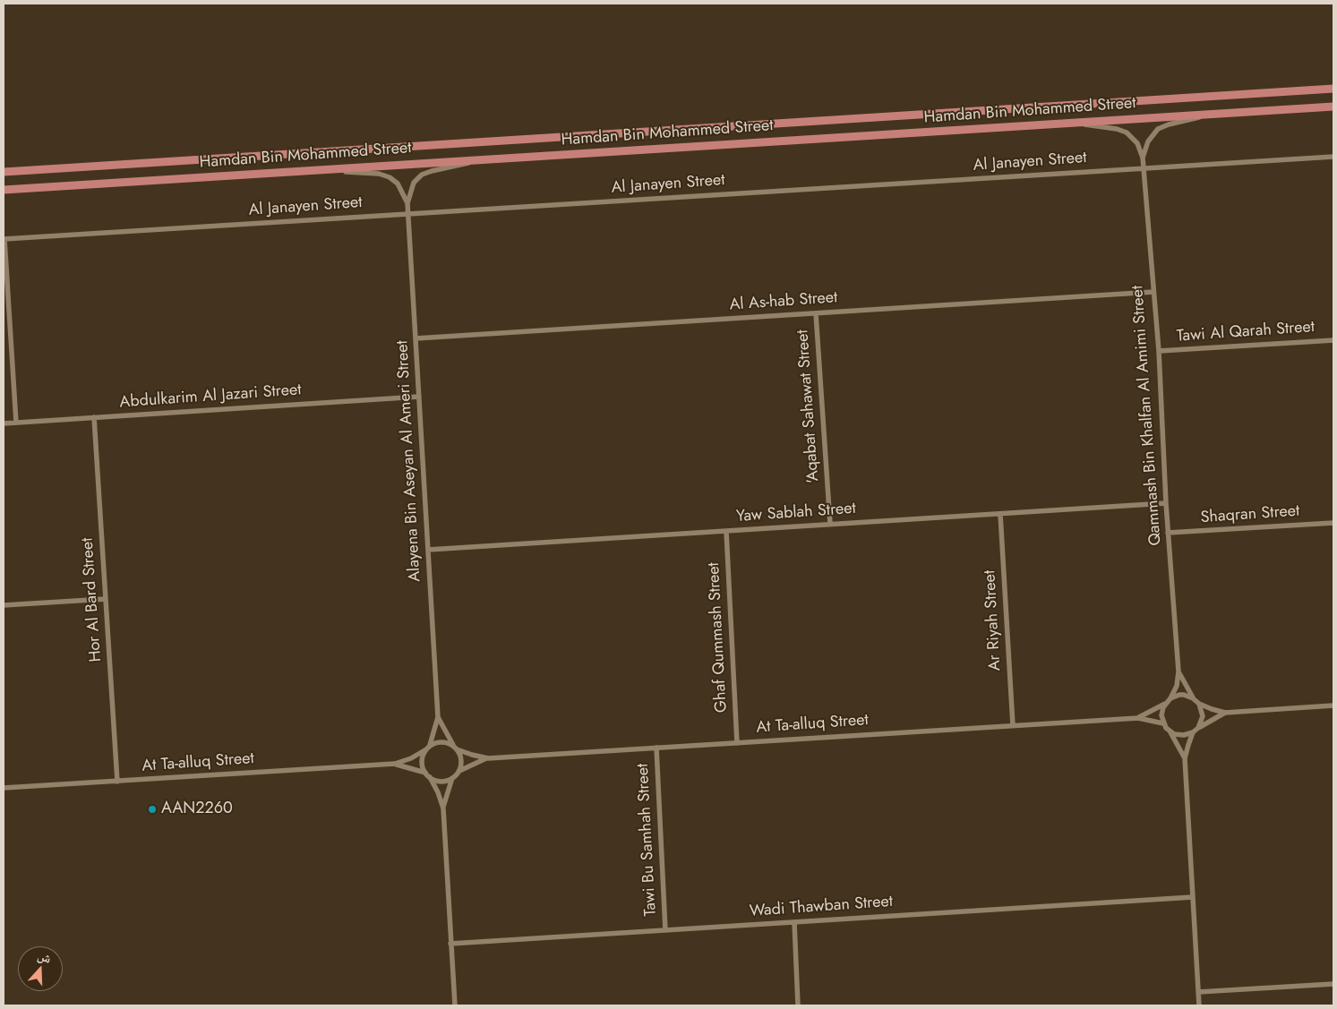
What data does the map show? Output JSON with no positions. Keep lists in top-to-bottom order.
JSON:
{
  "streets": {
    "main road": ["Hamdan Bin Mohammed Street"],
    "street": [
      "Al Janayen Street",
      "Al As-hab Street",
      "Tawi Al Qarah Street",
      "Abdulkarim Al Jazari Street",
      "'Aqabat Sahawat Street",
      "Qammash Bin Khalfan Al Amimi Street",
      "Alayena Bin Aseyan Al Ameri Street",
      "Yaw Sablah Street",
      "Shaqran Street",
      "Hor Al Bard Street",
      "Ar Riyah Street",
      "Ghaf Qummash Street",
      "At Ta-alluq Street",
      "Tawi Bu Samhah Street",
      "Wadi Thawban Street"
    ]
  },
  "crossings": [
    ["Hamdan Bin Mohammed Street", "Qammash Bin Khalfan Al Amimi Street"],
    ["Hamdan Bin Mohammed Street", "Alayena Bin Aseyan Al Ameri Street"],
    ["Al Janayen Street", "Qammash Bin Khalfan Al Amimi Street"],
    ["Al Janayen Street", "Alayena Bin Aseyan Al Ameri Street"],
    ["Al As-hab Street", "'Aqabat Sahawat Street"],
    ["Al As-hab Street", "Qammash Bin Khalfan Al Amimi Street"],
    ["Al As-hab Street", "Alayena Bin Aseyan Al Ameri Street"],
    ["Tawi Al Qarah Street", "Qammash Bin Khalfan Al Amimi Street"],
    ["Abdulkarim Al Jazari Street", "Alayena Bin Aseyan Al Ameri Street"],
    ["Abdulkarim Al Jazari Street", "Hor Al Bard Street"],
    ["'Aqabat Sahawat Street", "Yaw Sablah Street"],
    ["Qammash Bin Khalfan Al Amimi Street", "Yaw Sablah Street"],
    ["Qammash Bin Khalfan Al Amimi Street", "Shaqran Street"],
    ["Qammash Bin Khalfan Al Amimi Street", "At Ta-alluq Street"],
    ["Alayena Bin Aseyan Al Ameri Street", "Yaw Sablah Street"],
    ["Alayena Bin Aseyan Al Ameri Street", "At Ta-alluq Street"],
    ["Yaw Sablah Street", "Ar Riyah Street"],
    ["Yaw Sablah Street", "Ghaf Qummash Street"],
    ["Hor Al Bard Street", "At Ta-alluq Street"],
    ["Ar Riyah Street", "At Ta-alluq Street"],
    ["Ghaf Qummash Street", "At Ta-alluq Street"],
    ["At Ta-alluq Street", "Tawi Bu Samhah Street"],
    ["Tawi Bu Samhah Street", "Wadi Thawban Street"]
  ],
  "places": ["AAN2260"],
  "north": "top"
}
